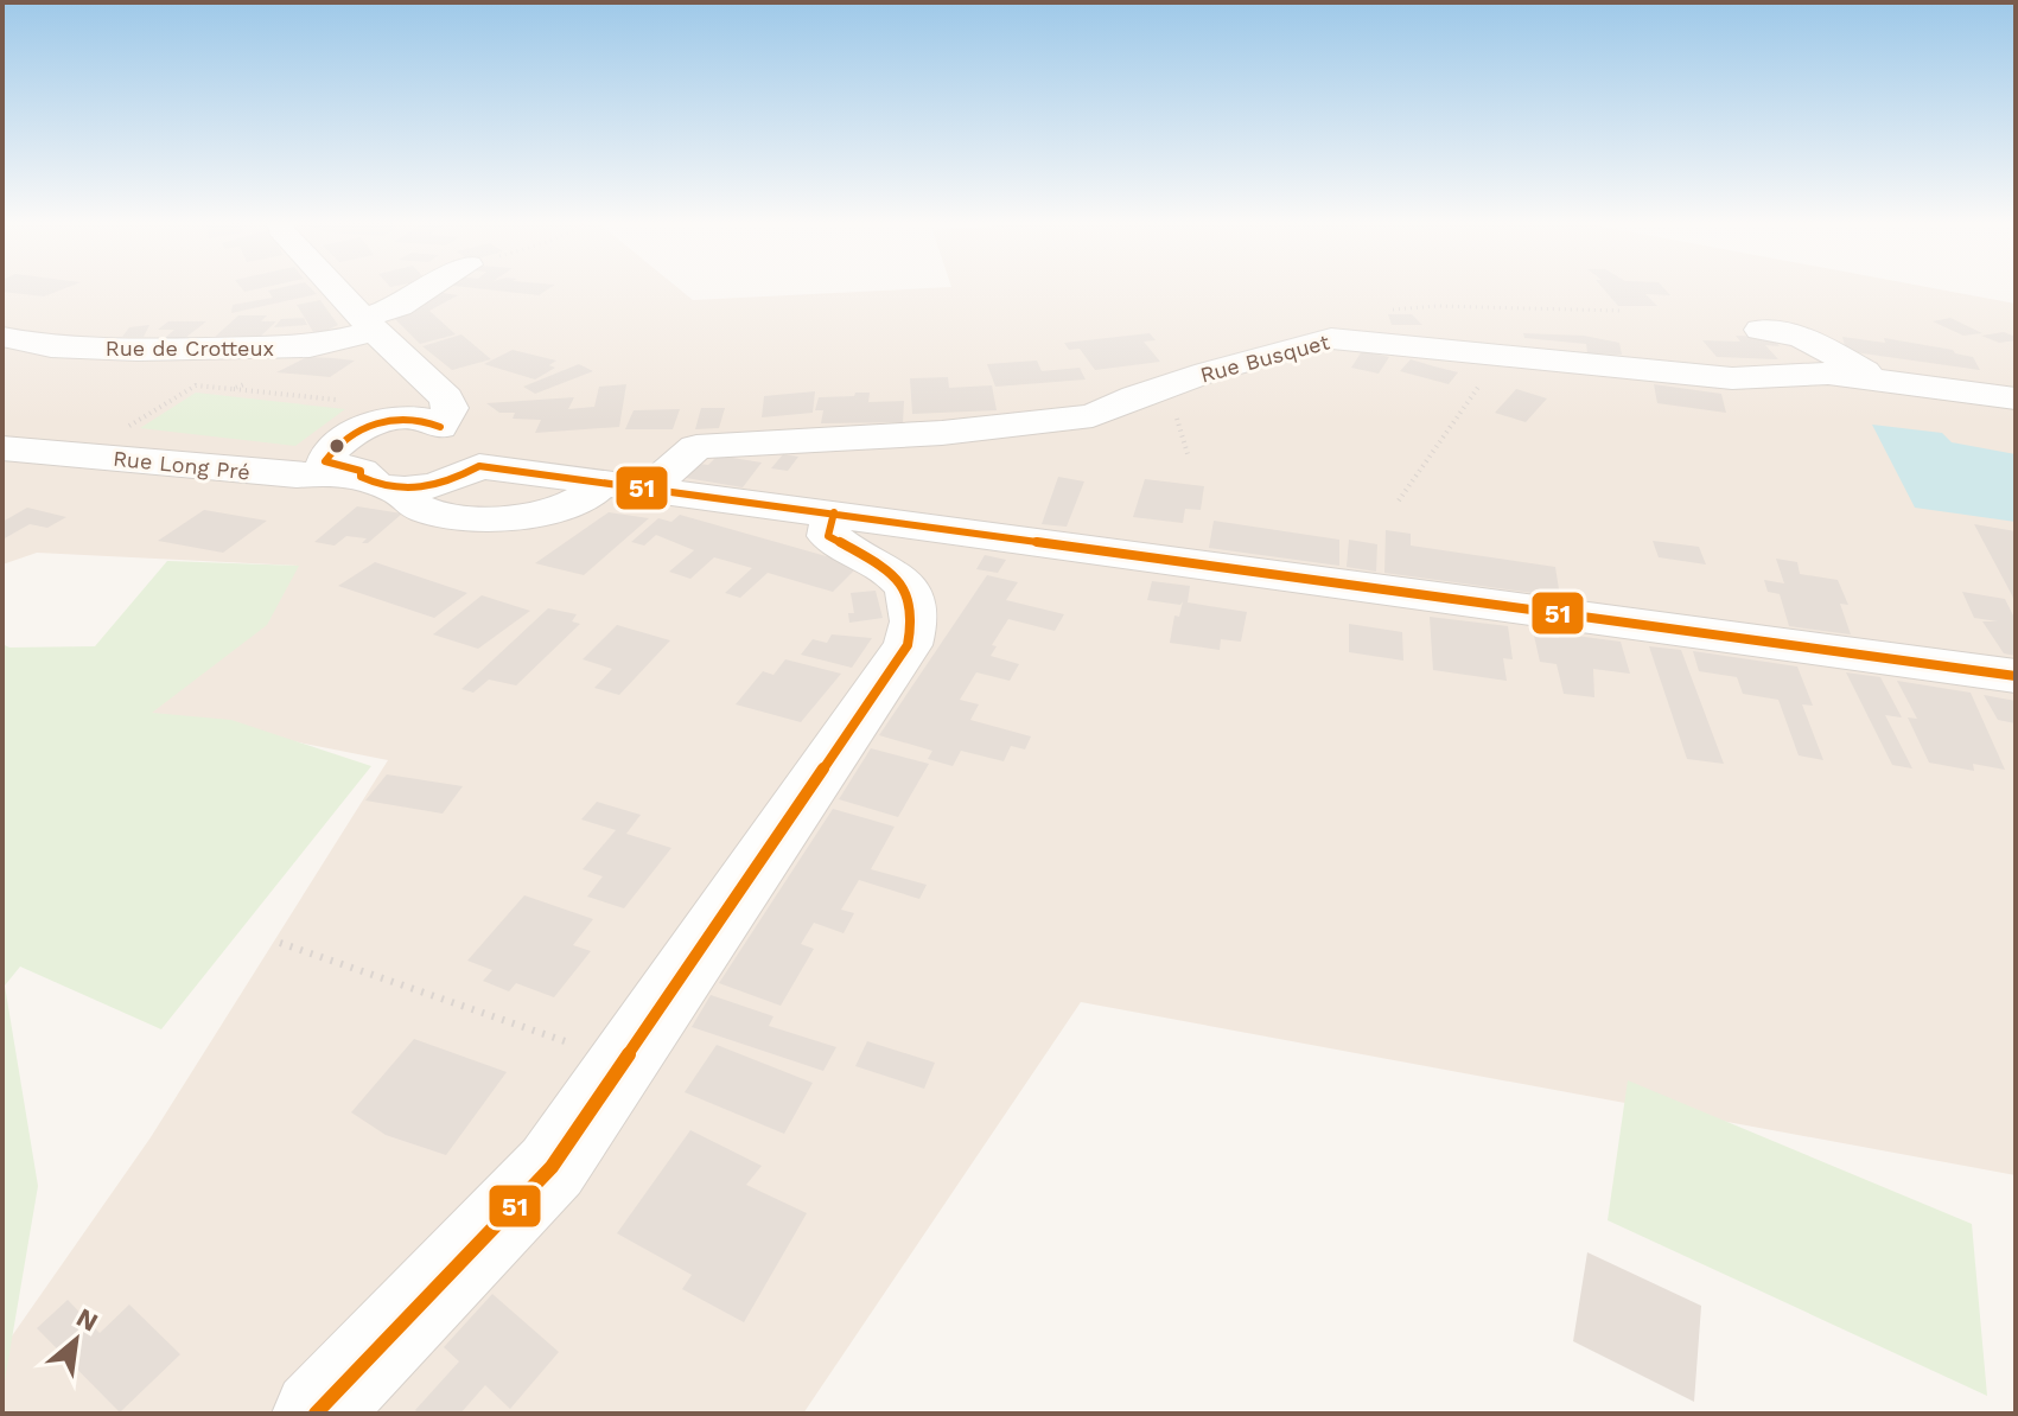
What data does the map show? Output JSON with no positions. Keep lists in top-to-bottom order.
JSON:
{
  "streets": {
    "street": ["Rue de Crotteux", "Rue Busquet", "Rue Long Pré"]
  },
  "lines": ["transit line 51"],
  "north": "top right"
}
